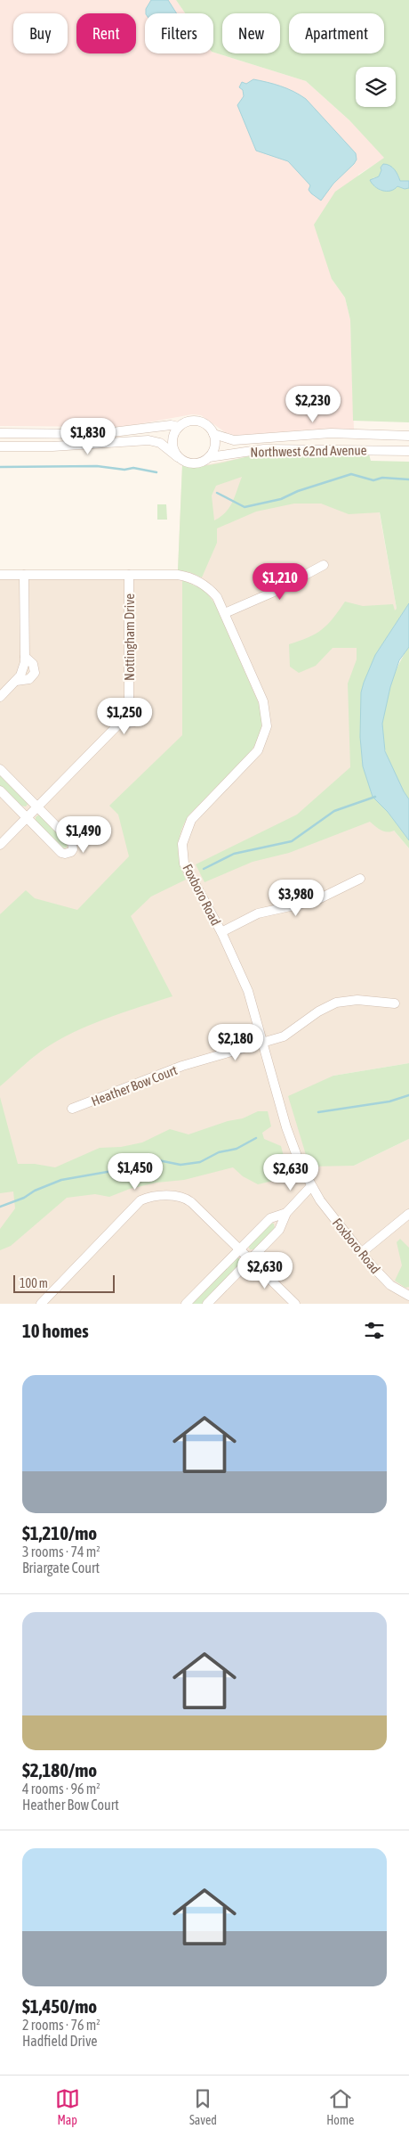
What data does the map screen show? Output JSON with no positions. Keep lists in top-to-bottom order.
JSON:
{
  "streets": {
    "street": [
      "Northwest 62nd Avenue",
      "Nottingham Drive",
      "Foxboro Road",
      "Heather Bow Court"
    ]
  },
  "crossings": [
    ["Nottingham Drive", "Foxboro Road"],
    ["Foxboro Road", "Heather Bow Court"]
  ],
  "scale_bar": "100 m",
  "page": {
    "chip": [
      "Buy",
      "Rent",
      "Filters",
      "New",
      "Apartment"
    ],
    "price": [
      "$2,230",
      "$1,830",
      "$1,210",
      "$1,250",
      "$1,490",
      "$3,980",
      "$2,180",
      "$1,450",
      "$2,630",
      "$2,630"
    ],
    "scale": "100 m",
    "heading": "10 homes",
    "list": [
      {
        "name": "$1,210/mo",
        "note": "3 rooms · 74 m² · Briargate Court"
      },
      {
        "name": "$2,180/mo",
        "note": "4 rooms · 96 m² · Heather Bow Court"
      },
      {
        "name": "$1,450/mo",
        "note": "2 rooms · 76 m² · Hadfield Drive"
      }
    ],
    "tabs": ["Map", "Saved", "Home"]
  }
}
